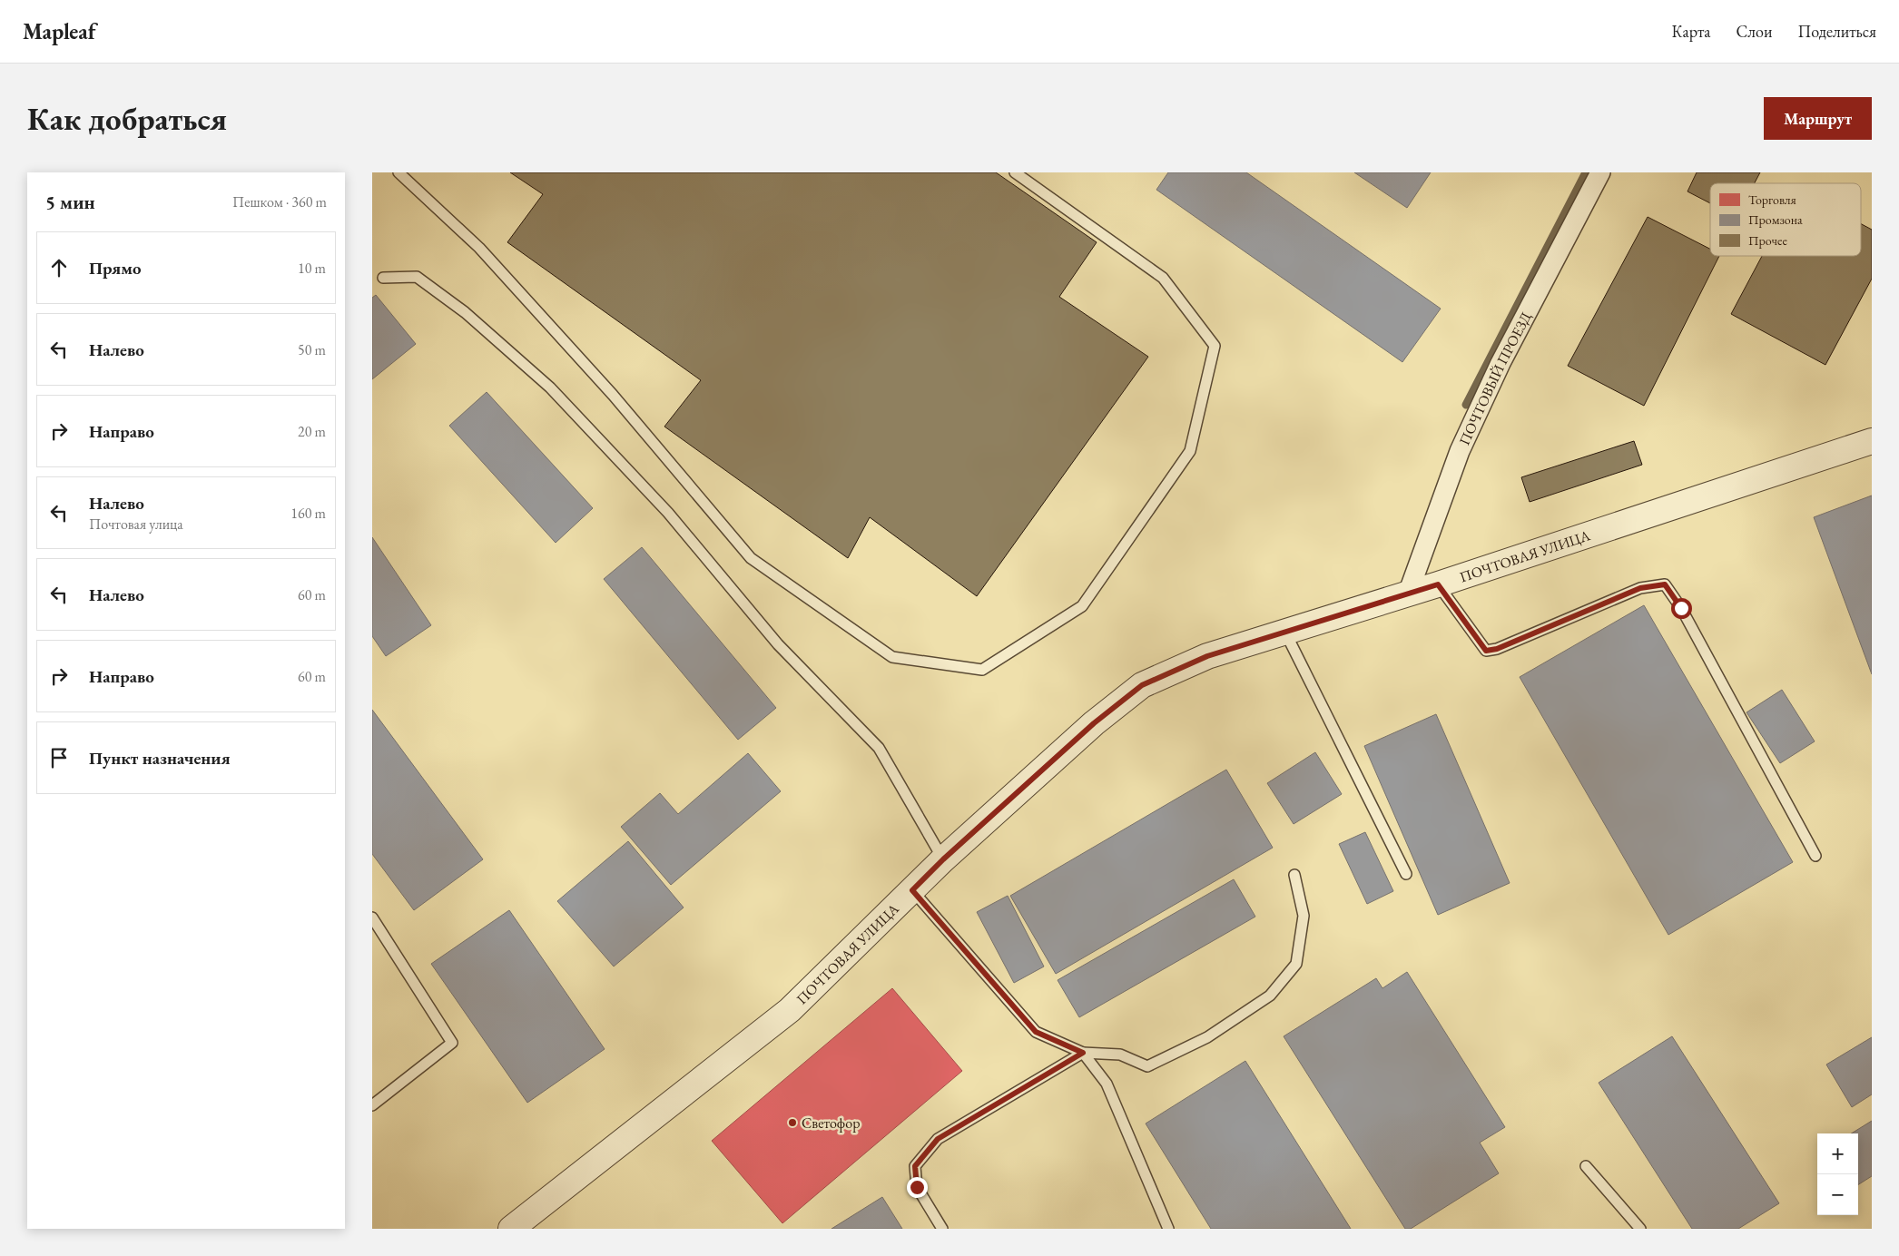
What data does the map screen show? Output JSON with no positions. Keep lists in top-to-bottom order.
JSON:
{
  "streets": {
    "street": ["ПОЧТОВЫЙ ПРОЕЗД", "ПОЧТОВАЯ УЛИЦА"]
  },
  "crossings": [
    ["ПОЧТОВЫЙ ПРОЕЗД", "ПОЧТОВАЯ УЛИЦА"]
  ],
  "places": ["Светофор"],
  "legend": ["Торговля", "Промзона", "Прочее"],
  "page": {
    "header": "Mapleaf",
    "nav": ["Карта", "Слои", "Поделиться"],
    "buttons": "Маршрут",
    "title": "Как добраться",
    "heading": ["5 мин", "Пешком · 360 m"],
    "list": [
      ["Прямо", "10 m"],
      ["Налево", "50 m"],
      ["Направо", "20 m"],
      ["Налево", "Почтовая улица", "160 m"],
      ["Налево", "60 m"],
      ["Направо", "60 m"],
      "Пункт назначения"
    ],
    "map_buttons": ["+", "−"]
  }
}
